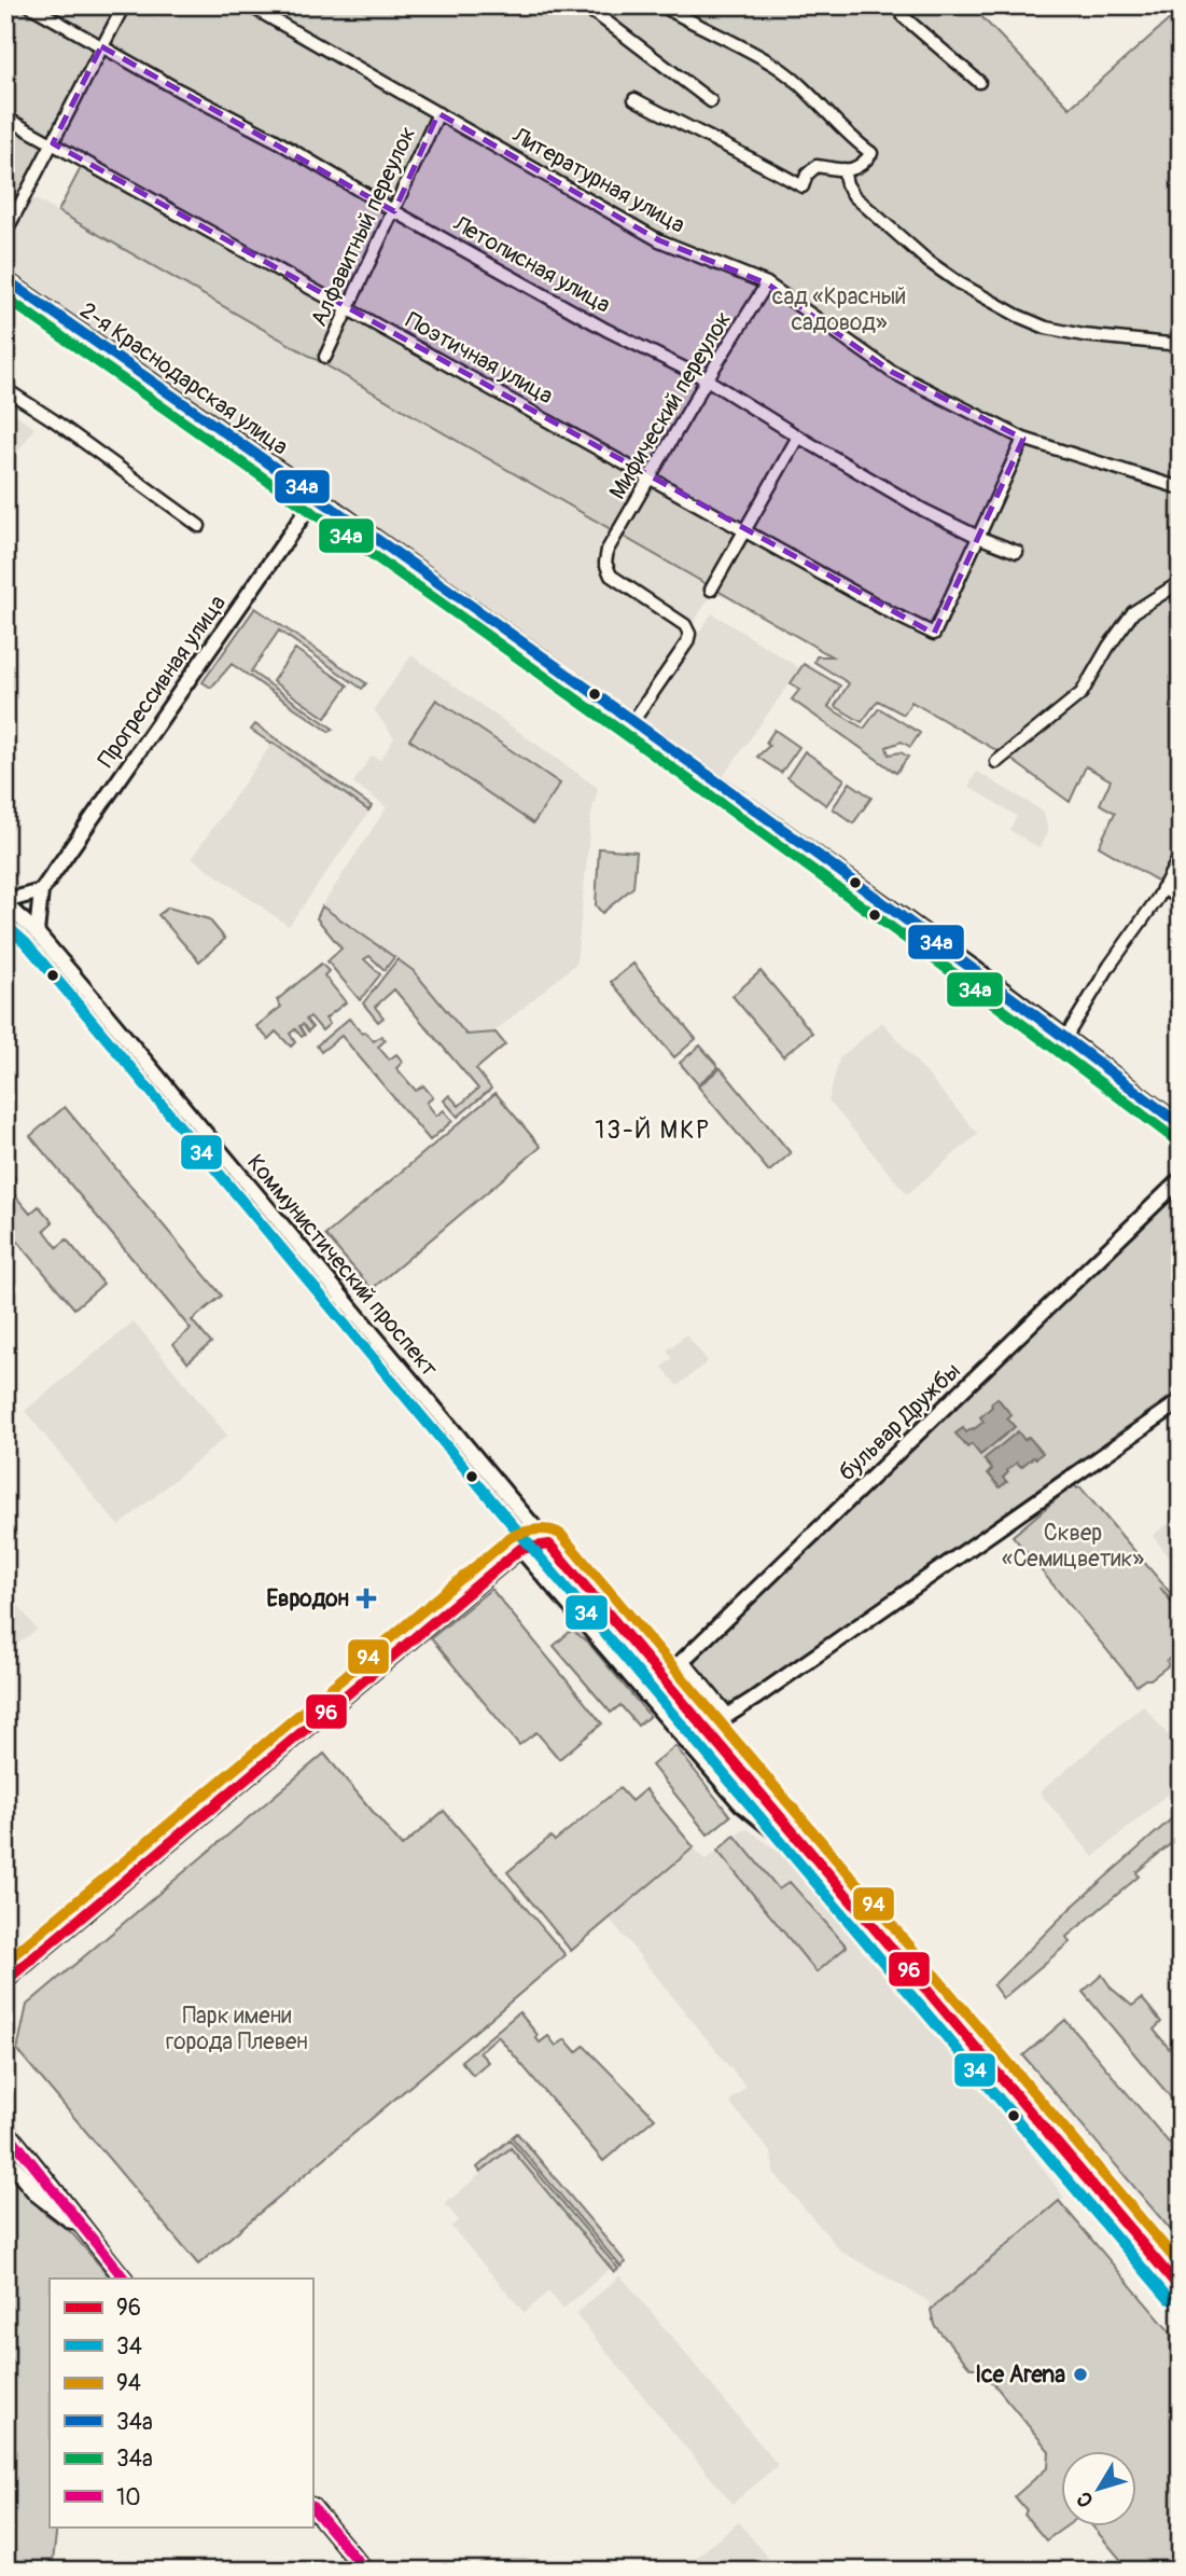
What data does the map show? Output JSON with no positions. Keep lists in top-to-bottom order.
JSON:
{
  "streets": {
    "street": [
      "Литературная улица",
      "Алфавитный переулок",
      "Летописная улица",
      "Поэтичная улица",
      "2-я Краснодарская улица",
      "Мифический переулок",
      "Прогрессивная улица",
      "Коммунистический проспект",
      "бульвар Дружбы"
    ]
  },
  "crossings": [
    ["Литературная улица", "Алфавитный переулок"],
    ["Литературная улица", "Мифический переулок"],
    ["Алфавитный переулок", "Летописная улица"],
    ["Алфавитный переулок", "Поэтичная улица"],
    ["Летописная улица", "Поэтичная улица"],
    ["Летописная улица", "Мифический переулок"],
    ["Поэтичная улица", "Мифический переулок"],
    ["2-я Краснодарская улица", "Мифический переулок"],
    ["2-я Краснодарская улица", "Прогрессивная улица"],
    ["Коммунистический проспект", "бульвар Дружбы"]
  ],
  "districts": ["13-Й МКР"],
  "parks": ["сад «Красный садовод»", "Сквер «Семицветик»", "Парк имени города Плевен"],
  "places": {
    "health": ["Евродон"],
    "other": ["Ice Arena"]
  },
  "lines": [
    "transit line 34а",
    "transit line 34a",
    "transit line 34",
    "transit line 94",
    "transit line 96",
    "transit line 10"
  ],
  "legend": [
    "96",
    "34",
    "94",
    "34а",
    "34a",
    "10"
  ],
  "north": "bottom left"
}
